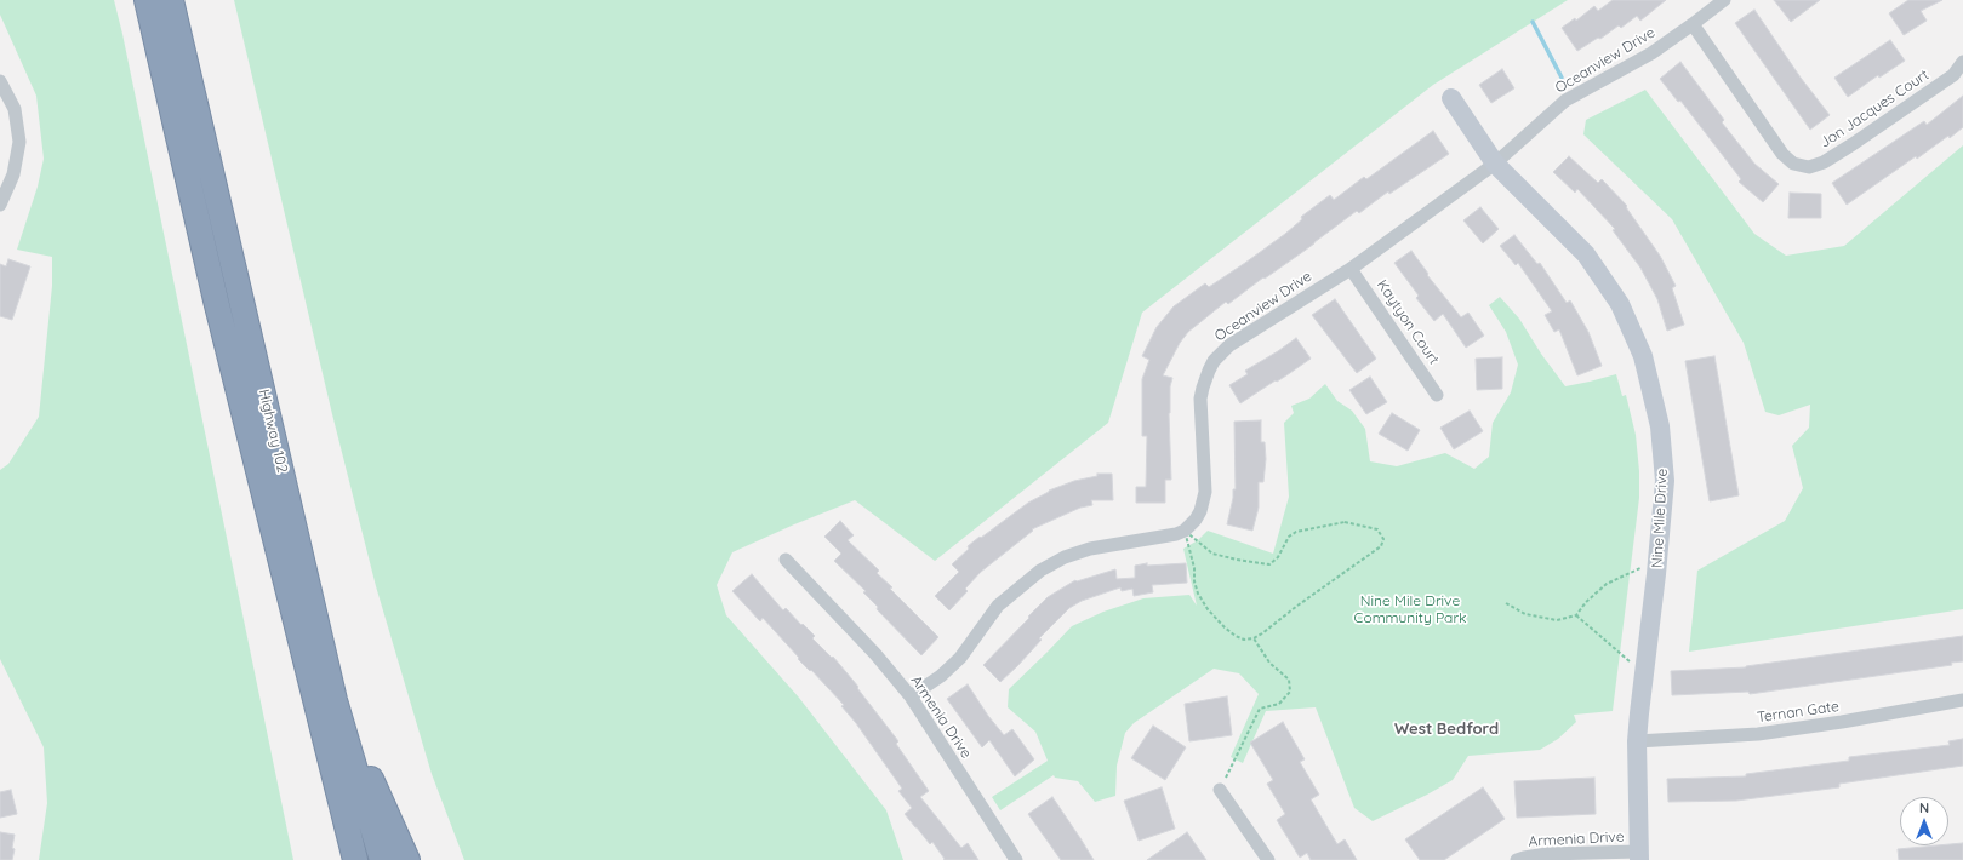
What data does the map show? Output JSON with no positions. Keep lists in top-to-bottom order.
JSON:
{
  "streets": {
    "highway": ["Highway 102"],
    "street": [
      "Oceanview Drive",
      "Jon Jacques Court",
      "Kaytyon Court",
      "Nine Mile Drive",
      "Ternan Gate",
      "Armenia Drive"
    ]
  },
  "crossings": [
    ["Oceanview Drive", "Jon Jacques Court"],
    ["Oceanview Drive", "Kaytyon Court"],
    ["Oceanview Drive", "Nine Mile Drive"],
    ["Nine Mile Drive", "Ternan Gate"],
    ["Nine Mile Drive", "Armenia Drive"]
  ],
  "districts": ["West Bedford"],
  "parks": ["Nine Mile Drive Community Park"],
  "north": "top"
}
